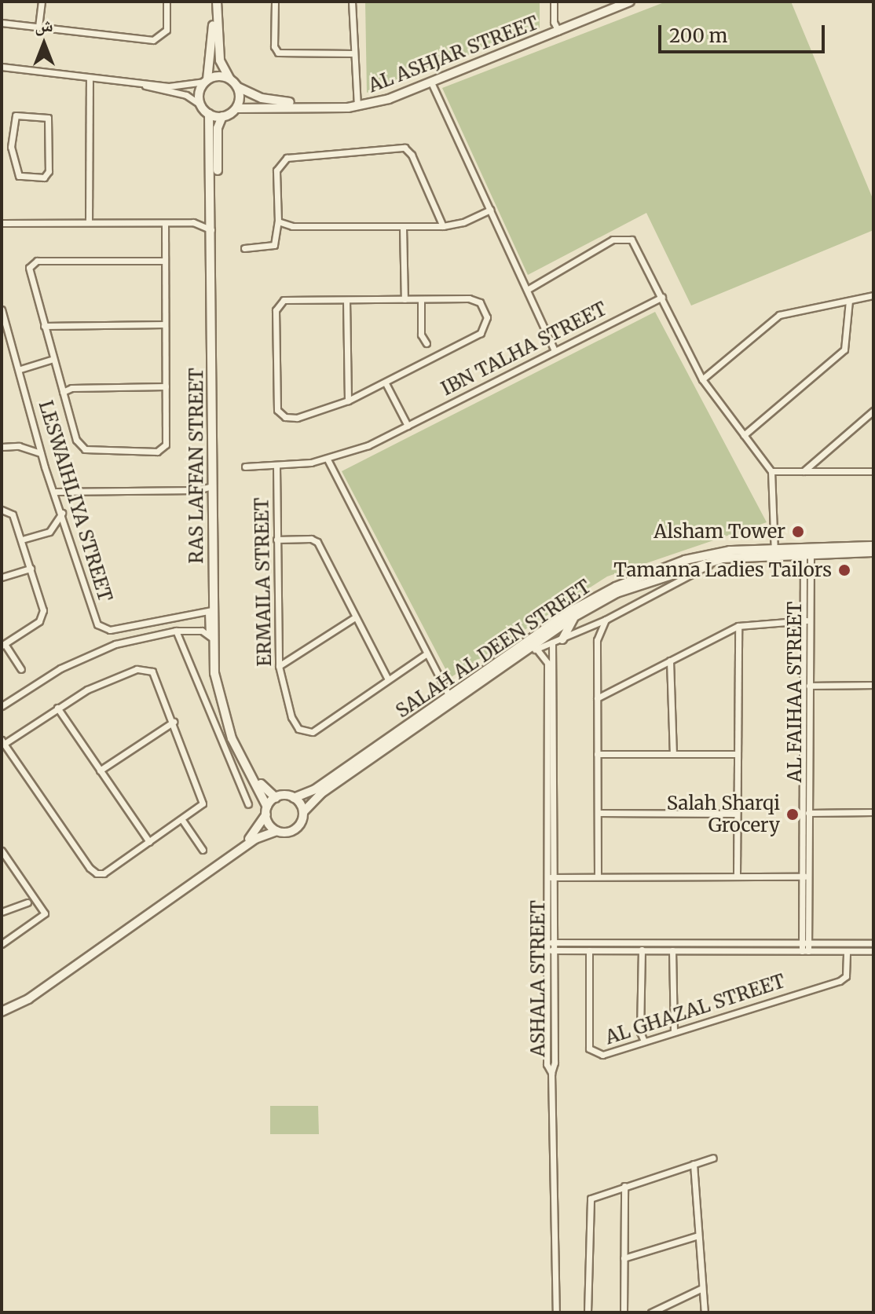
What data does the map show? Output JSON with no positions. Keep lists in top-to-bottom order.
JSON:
{
  "streets": {
    "street": [
      "AL ASHJAR STREET",
      "IBN TALHA STREET",
      "RAS LAFFAN STREET",
      "LESWAIHLIYA STREET",
      "ERMAILA STREET",
      "SALAH AL DEEN STREET",
      "AL FAIHAA STREET",
      "ASHALA STREET",
      "AL GHAZAL STREET"
    ]
  },
  "crossings": [
    ["AL ASHJAR STREET", "RAS LAFFAN STREET"],
    ["IBN TALHA STREET", "ERMAILA STREET"],
    ["RAS LAFFAN STREET", "LESWAIHLIYA STREET"],
    ["RAS LAFFAN STREET", "SALAH AL DEEN STREET"],
    ["SALAH AL DEEN STREET", "AL FAIHAA STREET"],
    ["SALAH AL DEEN STREET", "ASHALA STREET"]
  ],
  "places": ["Alsham Tower", "Tamanna Ladies Tailors", "Salah Sharqi Grocery"],
  "scale_bar": "200 m",
  "north": "top"
}
